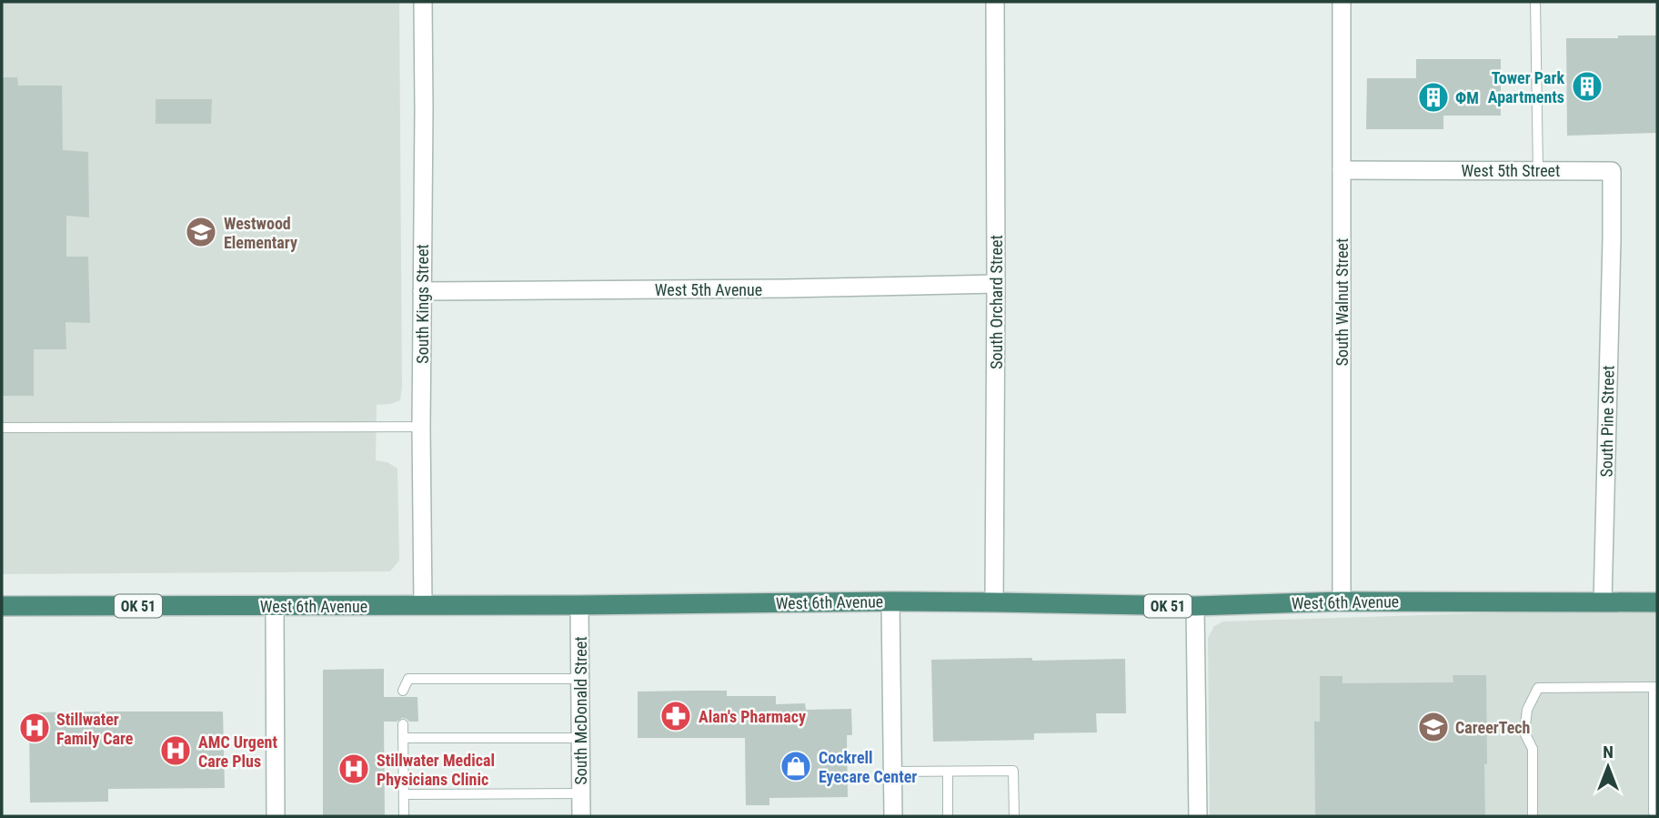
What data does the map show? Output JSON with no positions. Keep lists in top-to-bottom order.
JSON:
{
  "streets": {
    "highway": ["West 6th Avenue", "OK 51"],
    "street": [
      "West 5th Street",
      "West 5th Avenue",
      "South Orchard Street",
      "South Walnut Street",
      "South Kings Street",
      "South Pine Street",
      "South McDonald Street"
    ]
  },
  "crossings": [
    ["West 5th Street", "South Walnut Street"],
    ["West 5th Street", "South Pine Street"],
    ["West 5th Avenue", "South Orchard Street"],
    ["West 5th Avenue", "South Kings Street"],
    ["South Orchard Street", "West 6th Avenue"],
    ["South Walnut Street", "West 6th Avenue"],
    ["South Kings Street", "West 6th Avenue"],
    ["South Pine Street", "West 6th Avenue"],
    ["West 6th Avenue", "South McDonald Street"]
  ],
  "places": {
    "building": ["Tower Park Apartments", "ΦΜ"],
    "school or university": ["Westwood Elementary", "CareerTech"],
    "pharmacy": ["Alan's Pharmacy"],
    "hospital": ["Stillwater Family Care", "AMC Urgent Care Plus", "Stillwater Medical Physicians Clinic"],
    "shop": ["Cockrell Eyecare Center"]
  },
  "north": "top"
}
